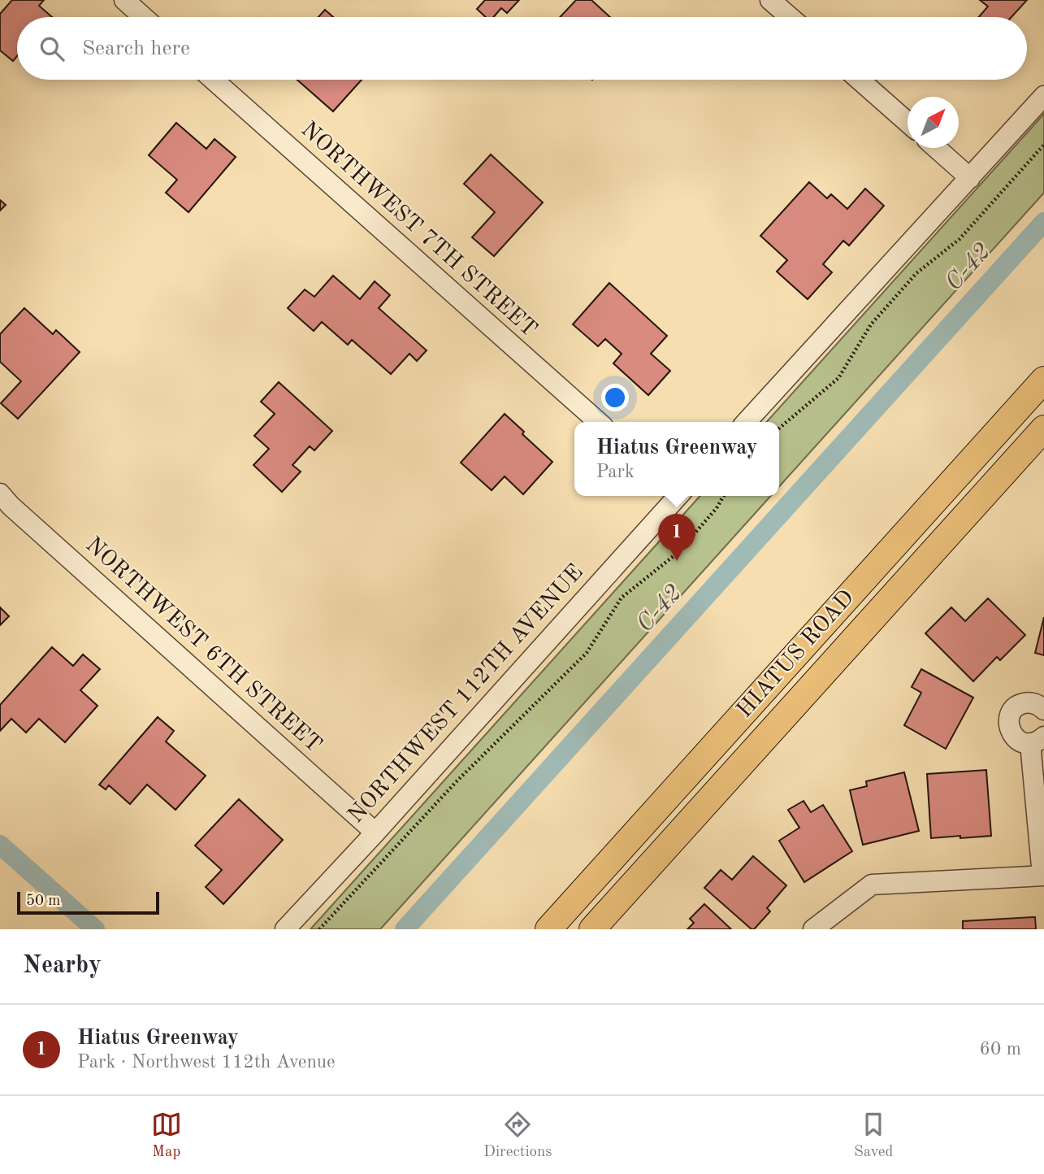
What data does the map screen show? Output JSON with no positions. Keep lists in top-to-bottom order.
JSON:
{
  "streets": {
    "main road": ["HIATUS ROAD"],
    "street": ["NORTHWEST 7TH STREET", "NORTHWEST 6TH STREET", "NORTHWEST 112TH AVENUE"]
  },
  "crossings": [
    ["NORTHWEST 6TH STREET", "NORTHWEST 112TH AVENUE"]
  ],
  "water": ["C-42"],
  "scale_bar": "50 m",
  "north": "top right",
  "page": {
    "search": "Search here",
    "popup": ["Hiatus Greenway", "Park"],
    "pins": "1",
    "scale": "50 m",
    "heading": "Nearby",
    "list": [
      {
        "mark": "1",
        "name": "Hiatus Greenway",
        "note": "Park · Northwest 112th Avenue",
        "value": "60 m"
      }
    ],
    "nav": ["Map", "Directions", "Saved"]
  }
}
